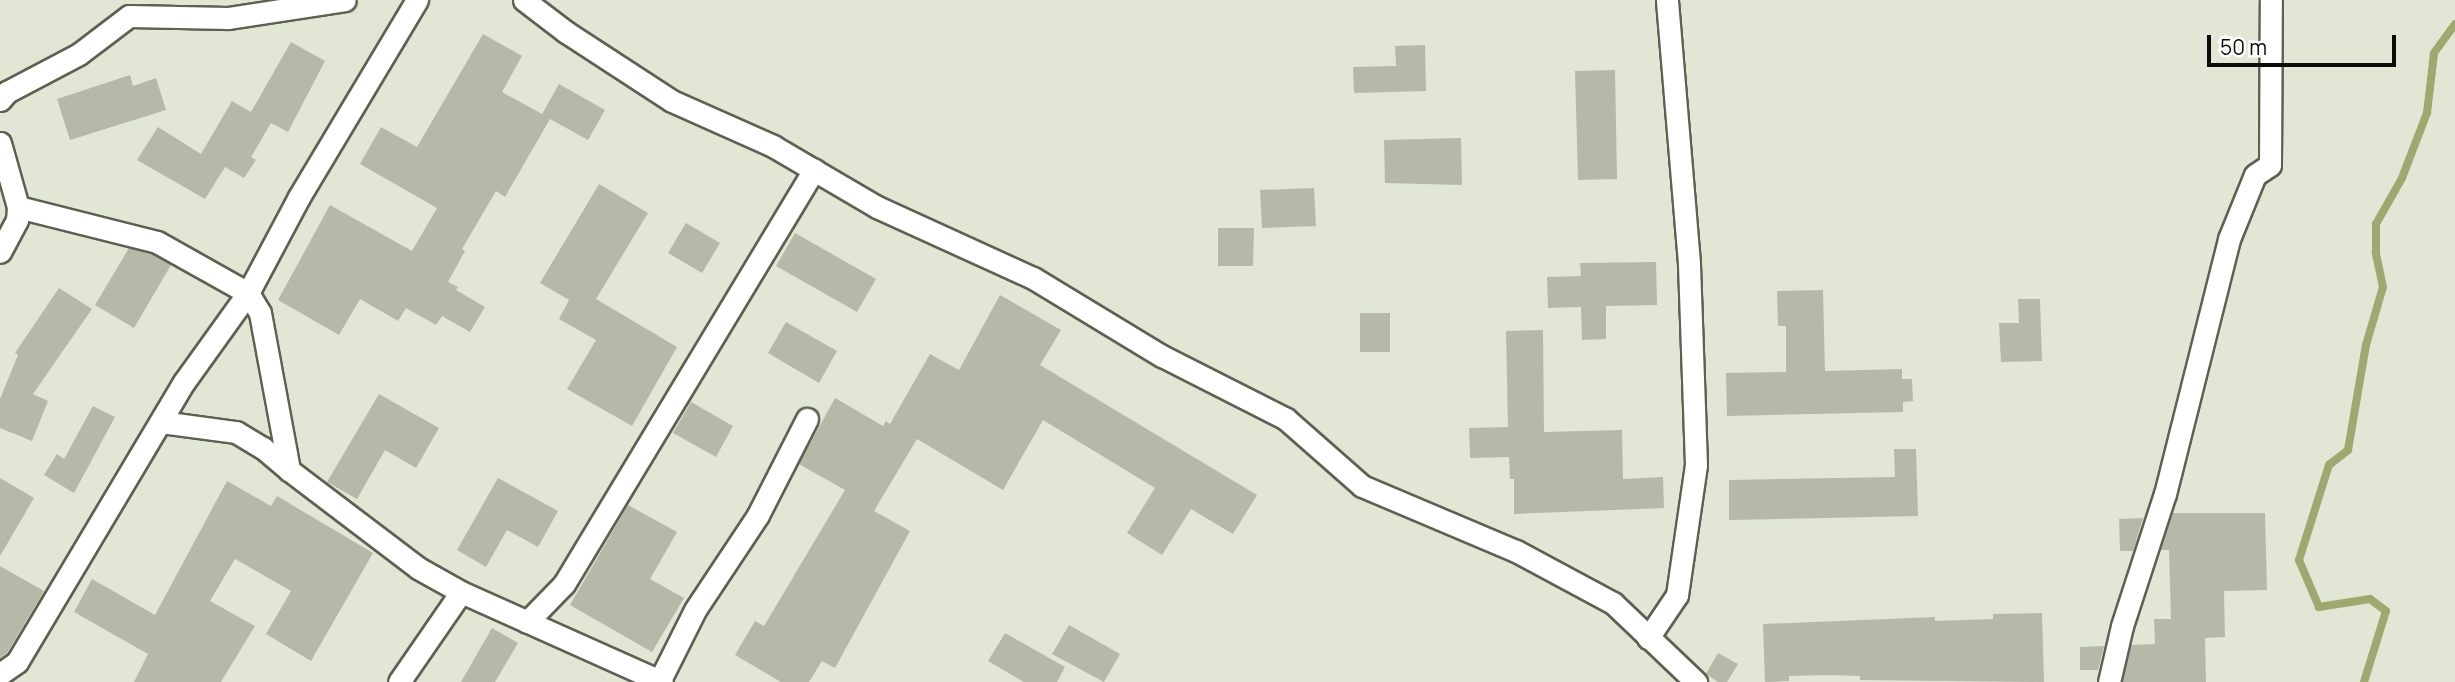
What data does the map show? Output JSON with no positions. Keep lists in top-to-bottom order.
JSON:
{
  "scale_bar": "50 m"
}
